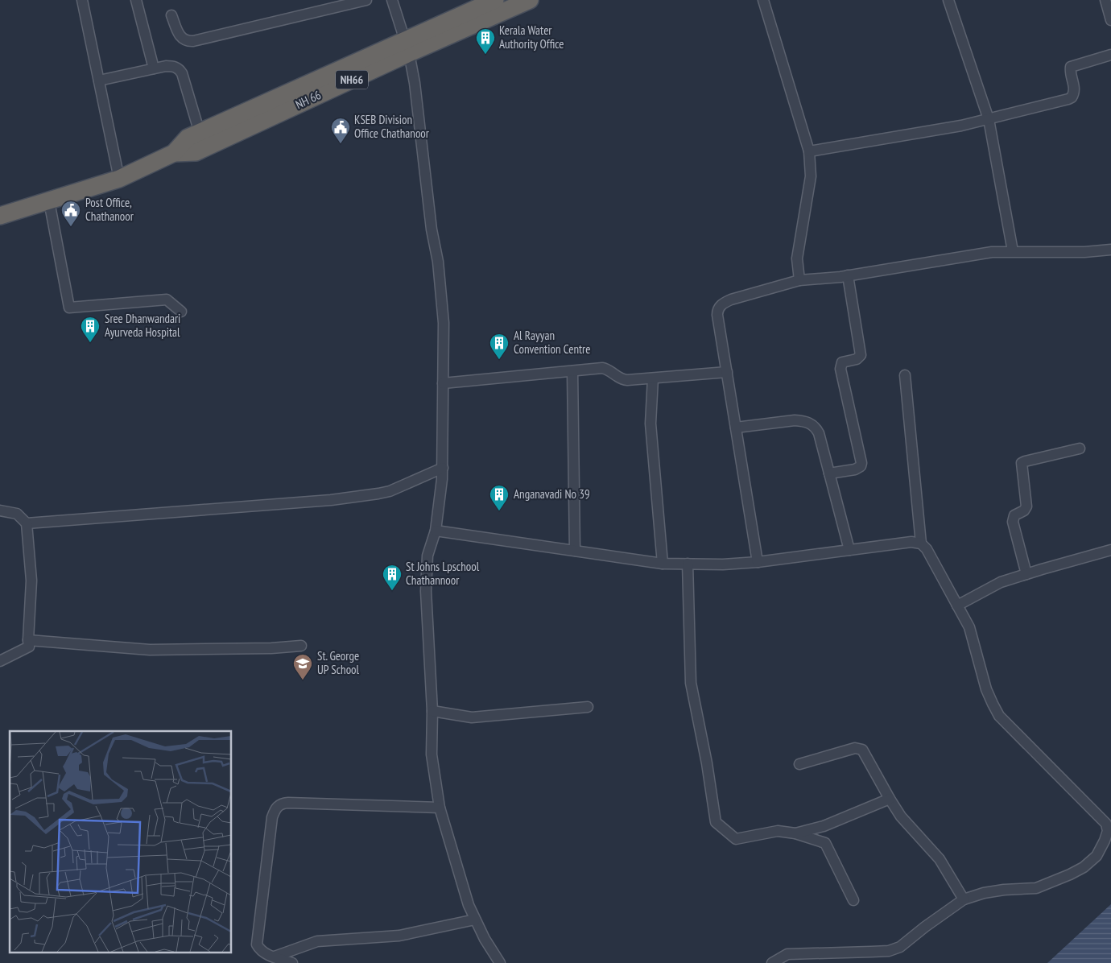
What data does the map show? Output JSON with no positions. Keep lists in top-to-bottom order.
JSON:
{
  "streets": {
    "highway": ["NH66", "NH 66"]
  },
  "places": {
    "building": [
      "Kerala Water Authority Office",
      "Sree Dhanwandari Ayurveda Hospital",
      "Al Rayyan Convention Centre",
      "Anganavadi No 39",
      "St Johns Lpschool Chathannoor"
    ],
    "public building": ["KSEB Division Office Chathanoor", "Post Office, Chathanoor"],
    "school or university": ["St. George UP School"]
  }
}
